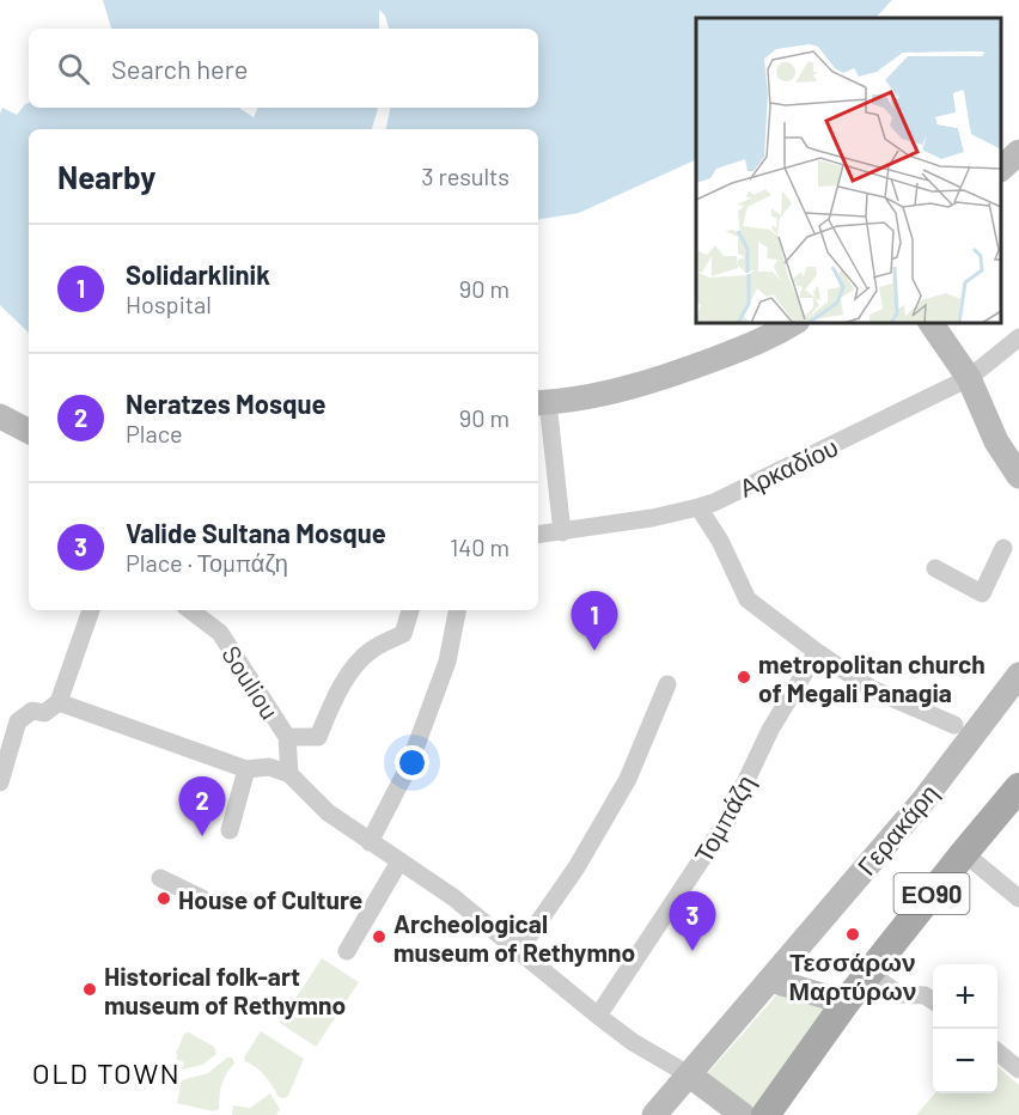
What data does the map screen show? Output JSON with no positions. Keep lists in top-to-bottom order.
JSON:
{
  "streets": {
    "main road": ["ΕΟ90"],
    "street": [
      "Αρκαδίου",
      "Souliou",
      "Τομπάζη",
      "Γερακάρη"
    ]
  },
  "districts": ["OLD TOWN"],
  "places": [
    "metropolitan church of Megali Panagia",
    "House of Culture",
    "Τεσσάρων Μαρτύρων",
    "Archeological museum of Rethymno",
    "Historical folk-art museum of Rethymno"
  ],
  "page": {
    "search": "Search here",
    "heading": ["Nearby", "3 results"],
    "list": [
      {
        "mark": "1",
        "name": "Solidarklinik",
        "note": "Hospital",
        "value": "90 m"
      },
      {
        "mark": "2",
        "name": "Neratzes Mosque",
        "note": "Place",
        "value": "90 m"
      },
      {
        "mark": "3",
        "name": "Valide Sultana Mosque",
        "note": "Place · Τομπάζη",
        "value": "140 m"
      }
    ],
    "pins": ["1", "2", "3"],
    "map_buttons": ["+", "−"]
  }
}
